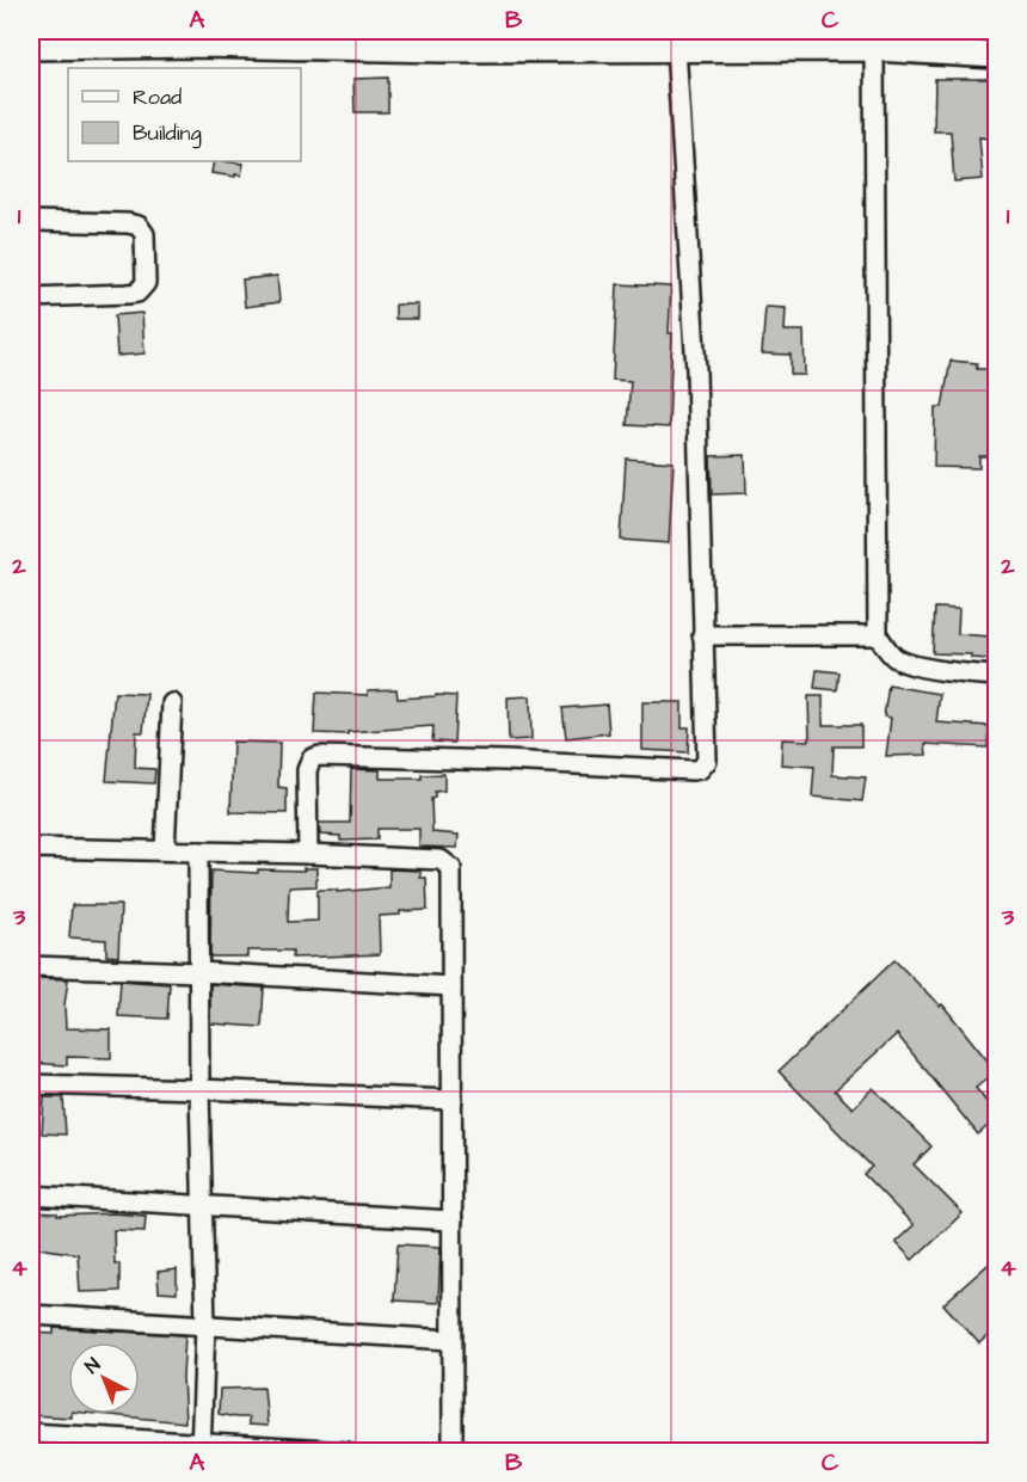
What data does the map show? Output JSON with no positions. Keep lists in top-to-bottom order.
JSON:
{
  "legend": ["Road", "Building"],
  "north": "top left",
  "grid": {
    "columns": ["A", "B", "C"],
    "rows": [
      "1",
      "2",
      "3",
      "4"
    ]
  }
}
